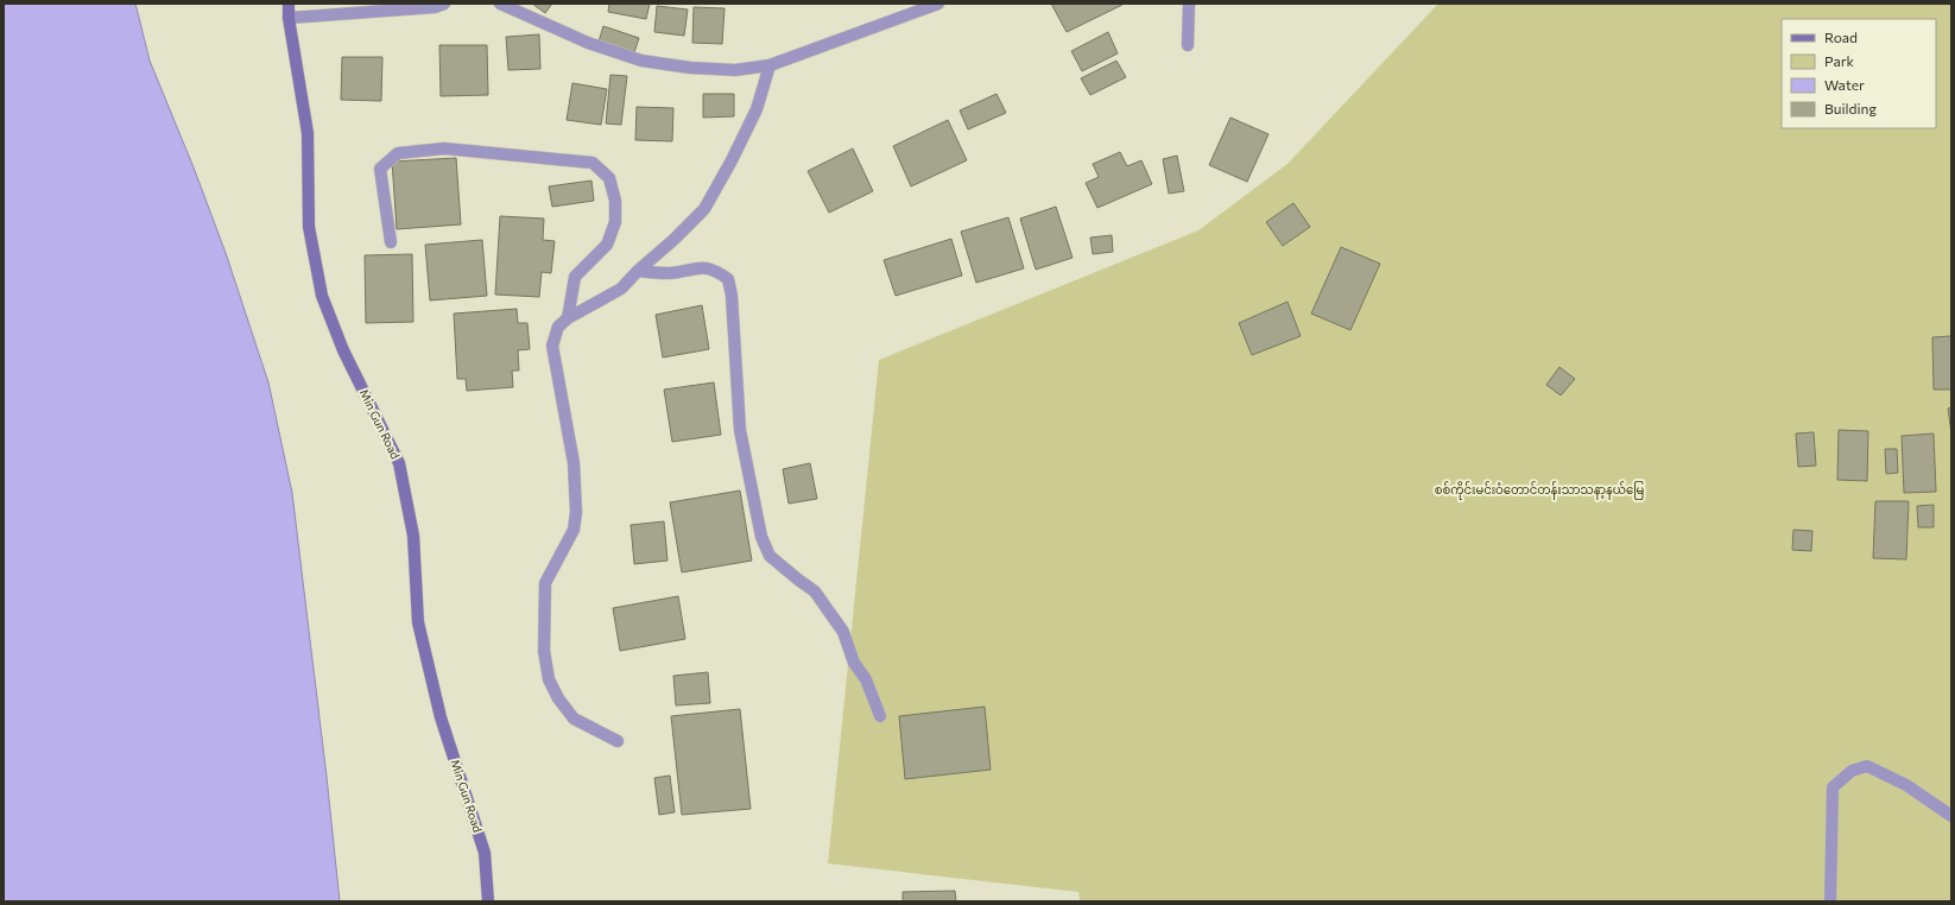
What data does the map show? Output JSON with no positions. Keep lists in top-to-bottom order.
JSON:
{
  "streets": {
    "street": ["Min Gun Road"]
  },
  "parks": ["စစ်ကိုင်းမင်းဝံတောင်တန်းသာသနာ့နယ်မြေ"],
  "legend": [
    "Road",
    "Park",
    "Water",
    "Building"
  ]
}
